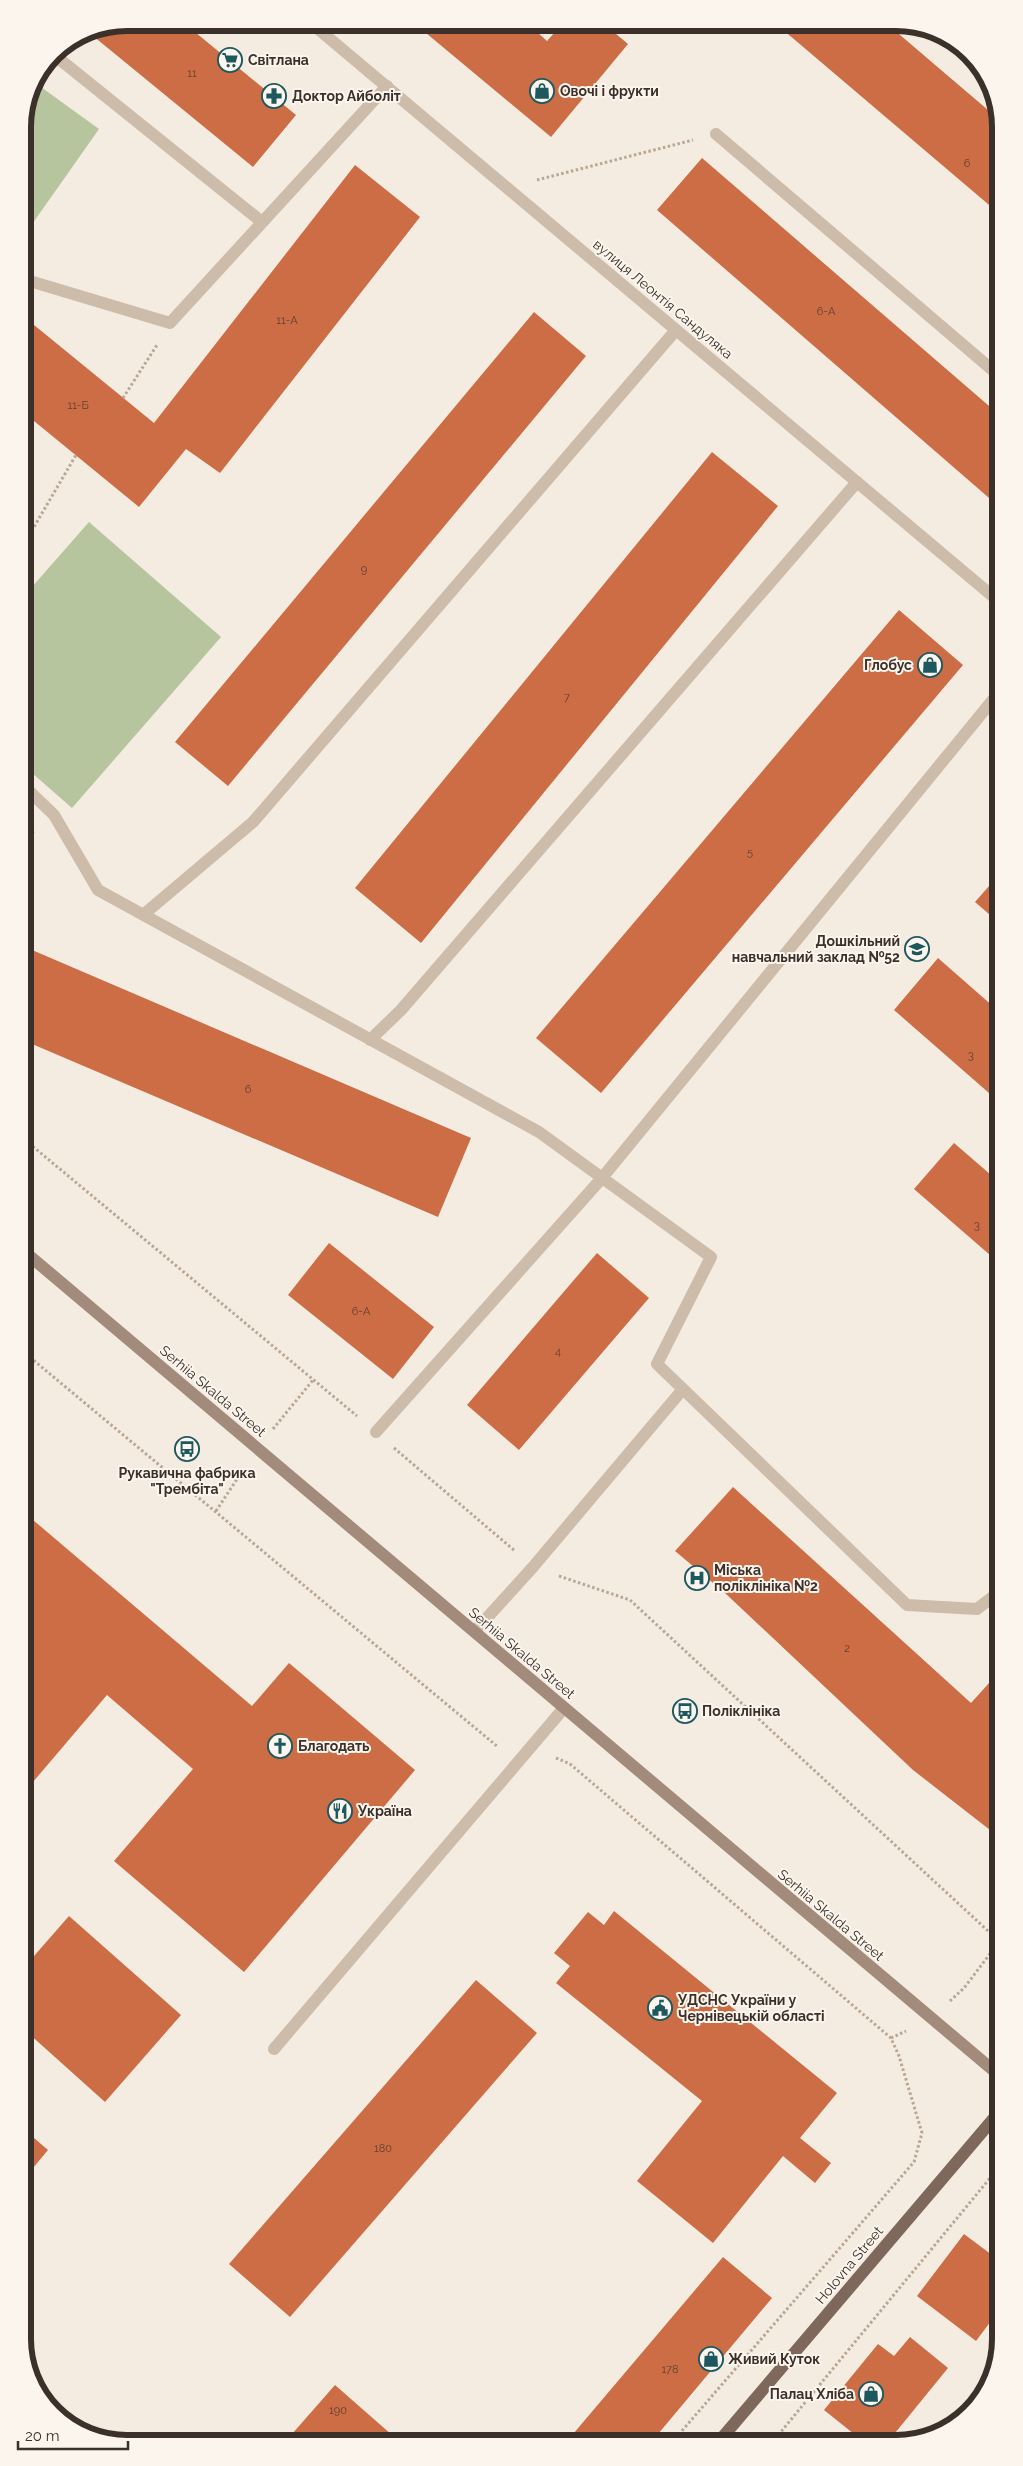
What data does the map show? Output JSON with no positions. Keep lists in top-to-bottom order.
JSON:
{
  "streets": {
    "main road": ["Serhiia Skalda Street", "Holovna Street"],
    "street": ["вулиця Леонтія Сандуляка"]
  },
  "places": {
    "supermarket": ["Світлана"],
    "shop": [
      "Овочі і фрукти",
      "Глобус",
      "Живий Куток",
      "Палац Хліба"
    ],
    "pharmacy": ["Доктор Айболіт"],
    "school or university": ["Дошкільний навчальний заклад №52"],
    "bus stop": ["Рукавична фабрика \"Трембіта\"", "Поліклініка"],
    "hospital": ["Міська поліклініка №2"],
    "church": ["Благодать"],
    "restaurant": ["Україна"],
    "public building": ["УДСНС України у Чернівецькій області"]
  },
  "house_numbers": [
    "11",
    "6",
    "6-А",
    "11-А",
    "11-Б",
    "9",
    "7",
    "5",
    "3",
    "6",
    "3",
    "6-А",
    "4",
    "2",
    "180",
    "178",
    "190"
  ],
  "scale_bar": "20 m"
}
